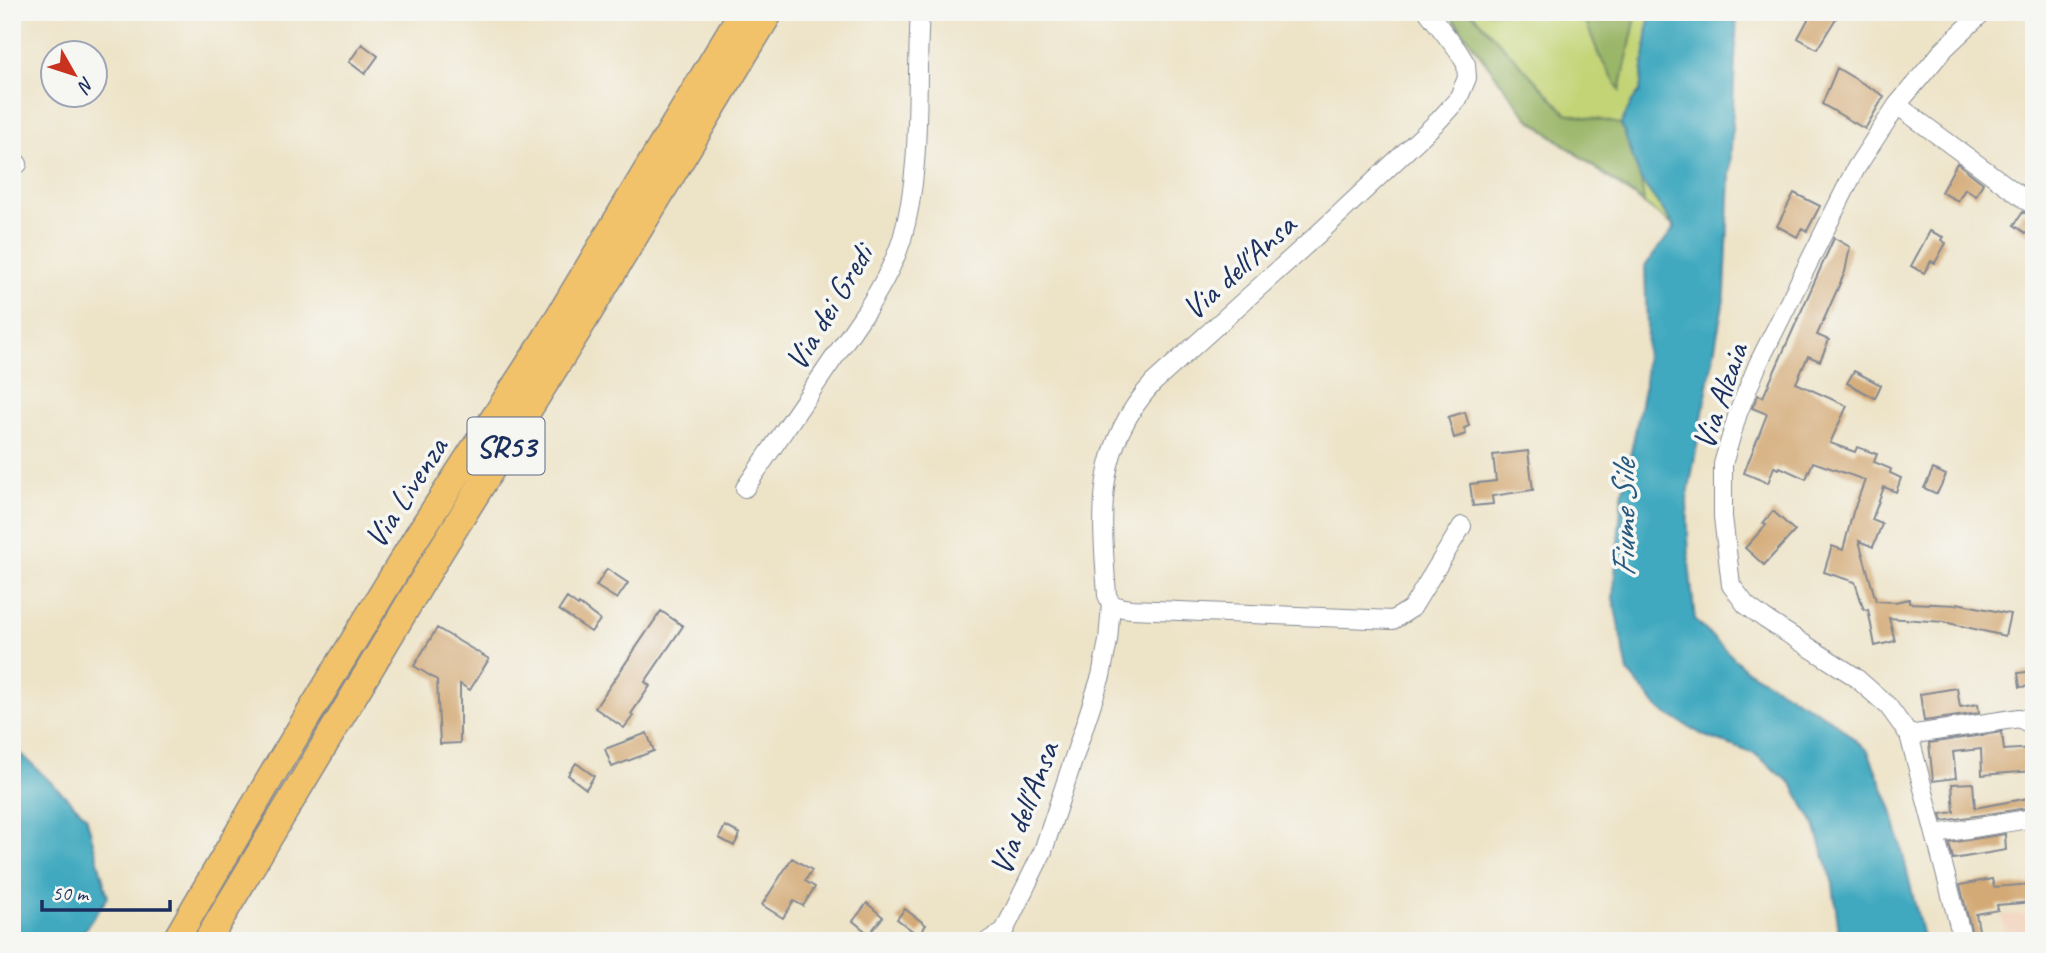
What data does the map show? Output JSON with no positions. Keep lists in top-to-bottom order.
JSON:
{
  "streets": {
    "highway": ["SR53", "Via Livenza"],
    "street": ["Via dell'Ansa", "Via dei Gredi", "Via Alzaia"]
  },
  "water": ["Fiume Sile"],
  "scale_bar": "50 m",
  "north": "bottom right"
}
